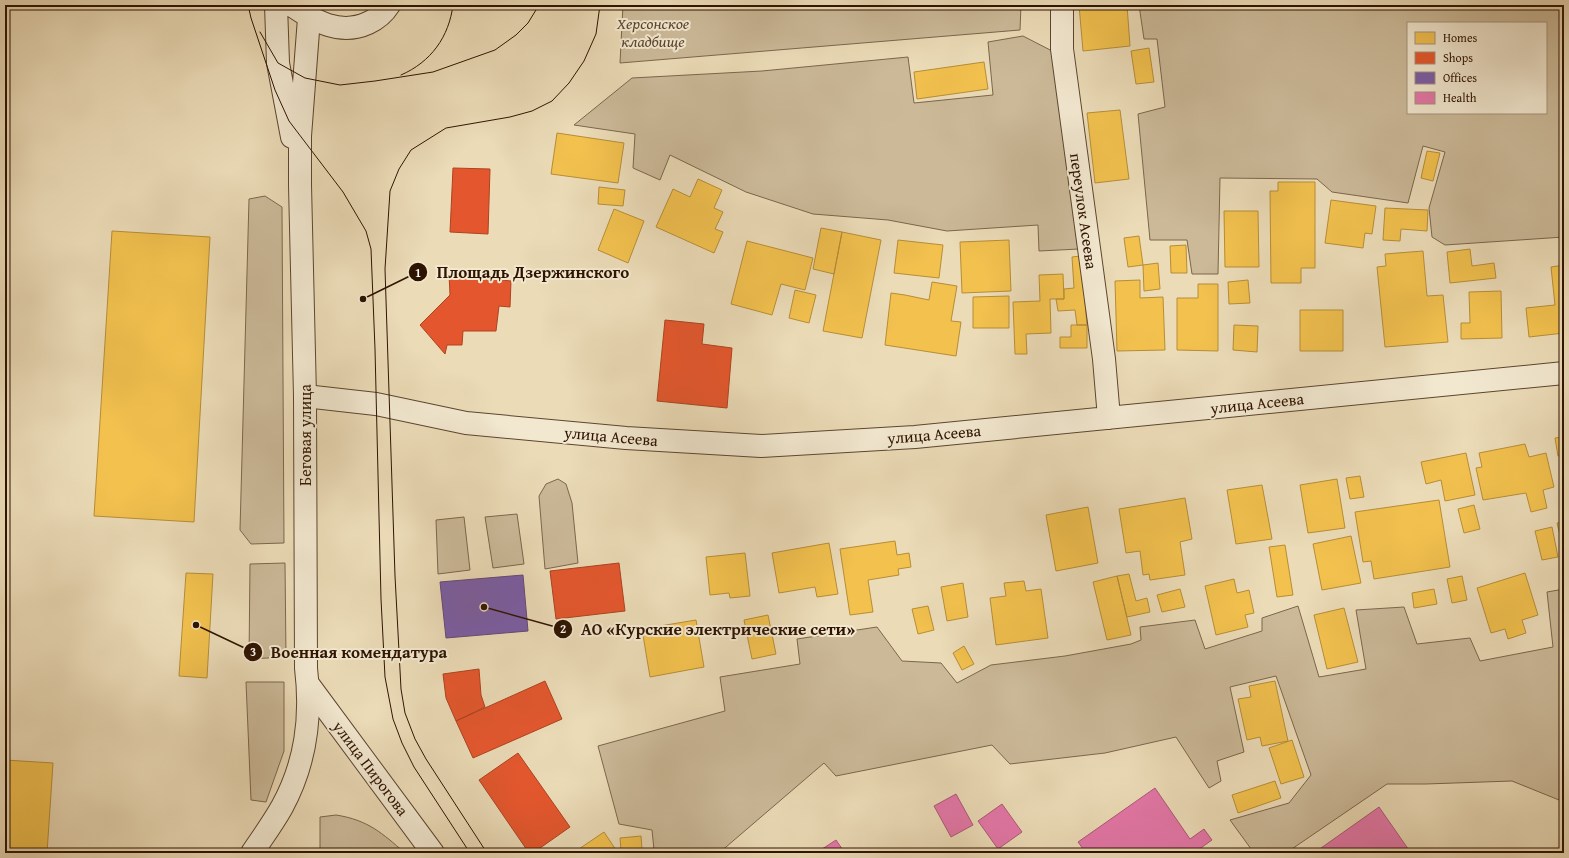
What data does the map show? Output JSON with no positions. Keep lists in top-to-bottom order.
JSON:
{
  "streets": {
    "street": [
      "переулок Асеева",
      "улица Асеева",
      "Беговая улица",
      "улица Пирогова"
    ]
  },
  "crossings": [
    ["переулок Асеева", "улица Асеева"],
    ["улица Асеева", "Беговая улица"],
    ["Беговая улица", "улица Пирогова"]
  ],
  "parks": ["Херсонское кладбище"],
  "places": ["Площадь Дзержинского", "АО «Курские электрические сети»", "Военная комендатура"],
  "legend": [
    "Homes",
    "Shops",
    "Offices",
    "Health"
  ]
}
